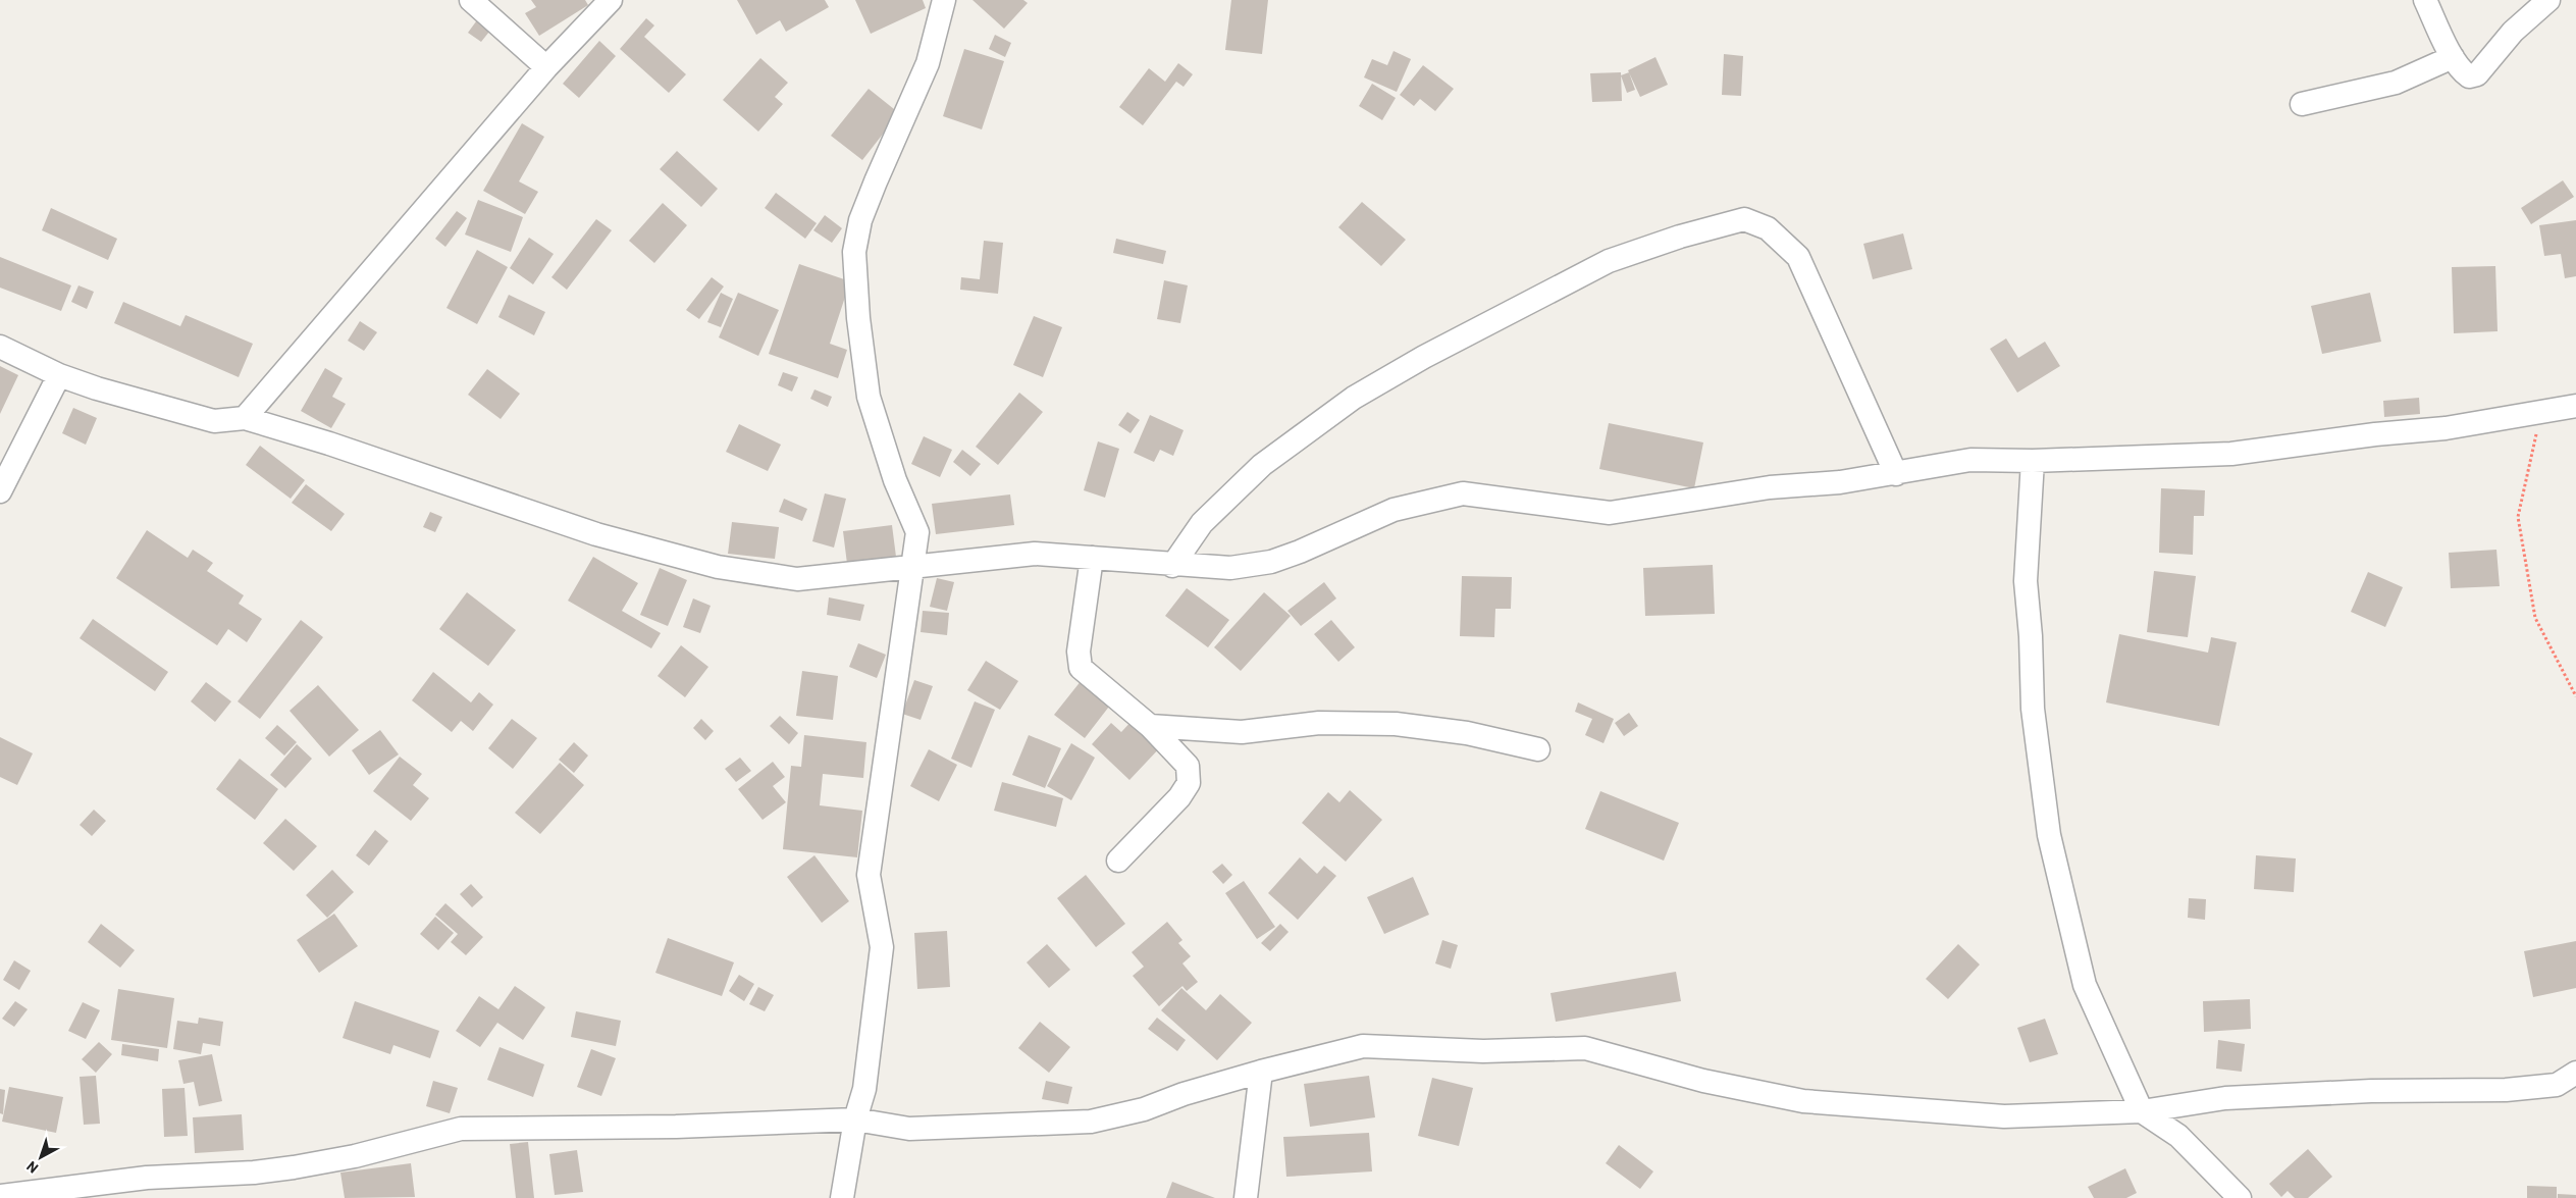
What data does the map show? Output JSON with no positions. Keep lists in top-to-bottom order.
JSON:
{
  "north": "bottom left"
}
